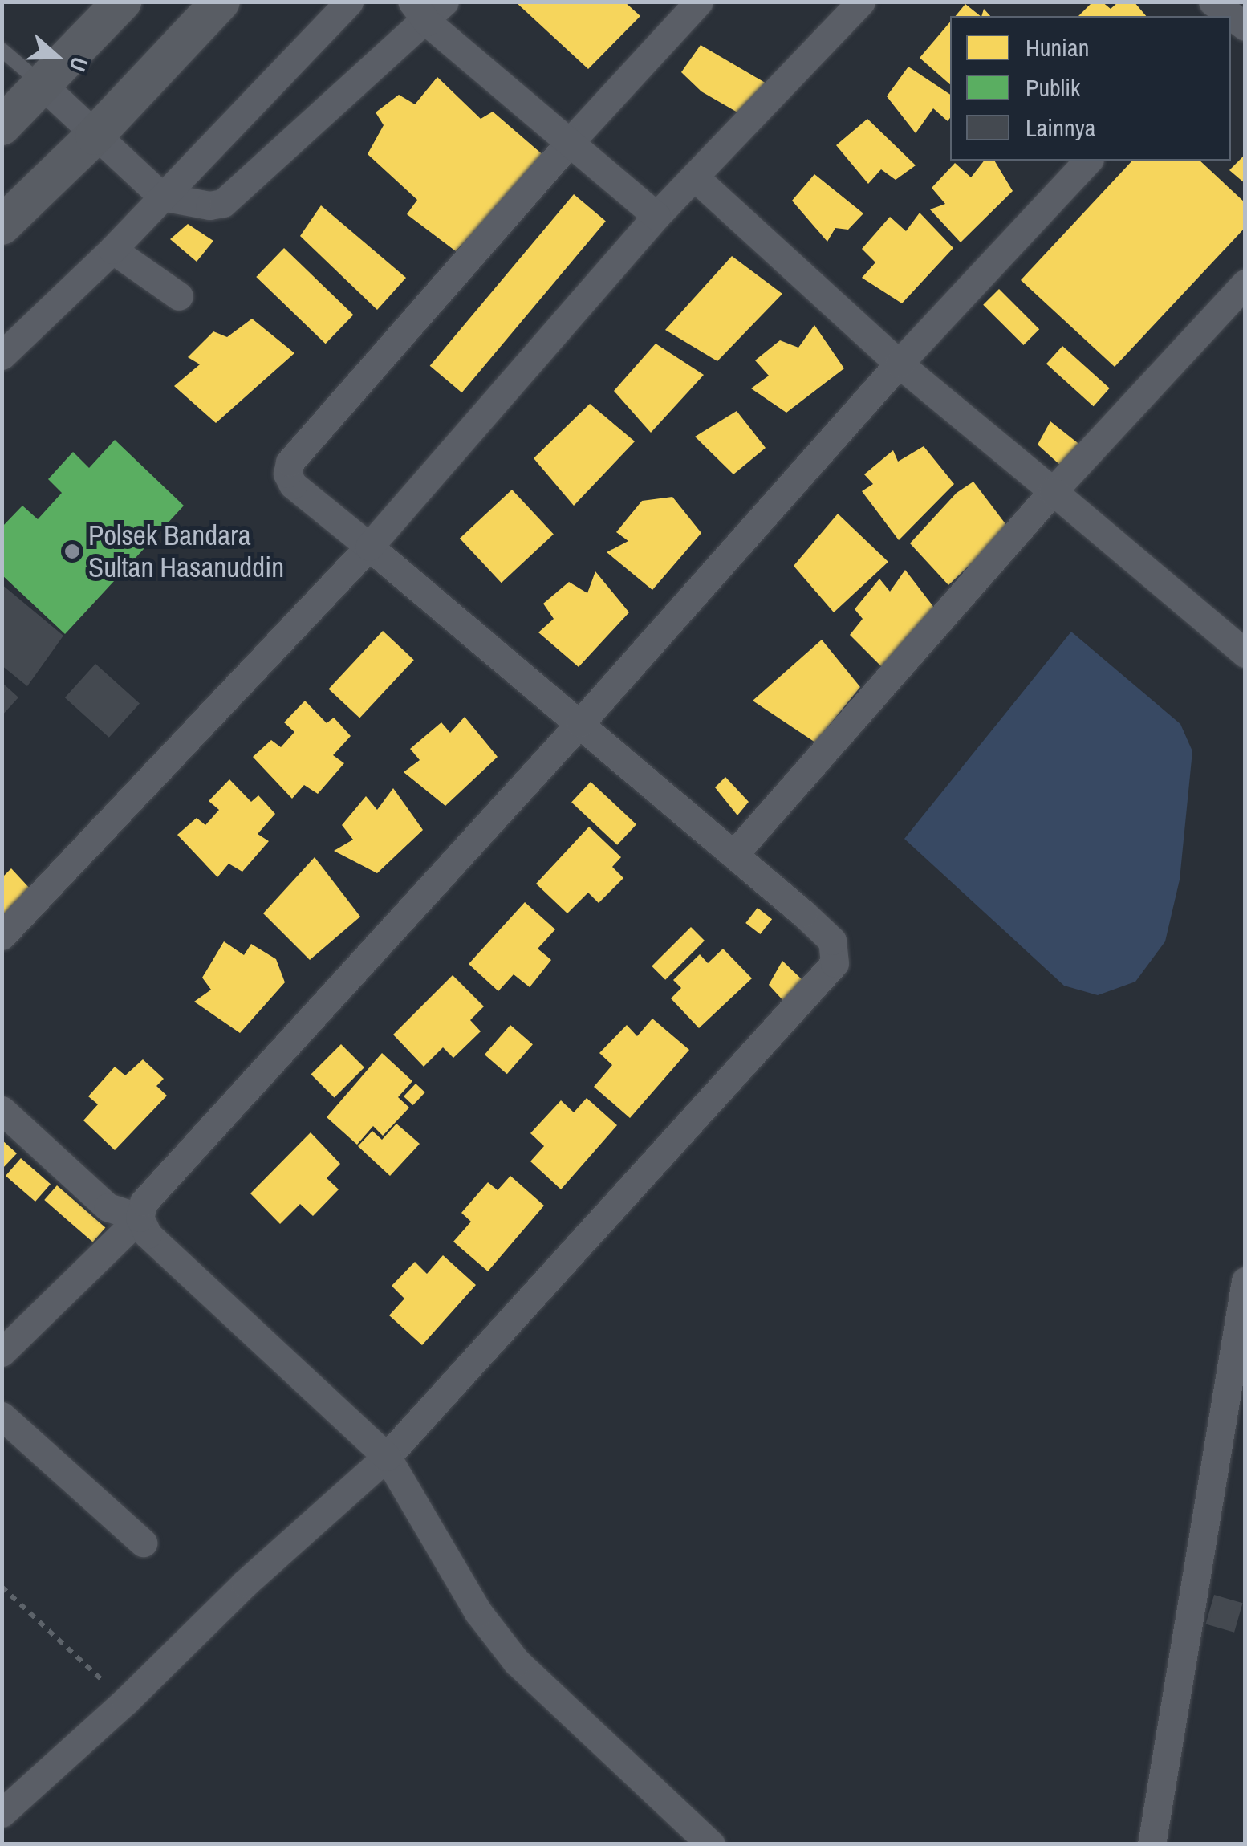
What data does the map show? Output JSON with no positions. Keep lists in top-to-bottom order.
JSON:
{
  "places": ["Polsek Bandara Sultan Hasanuddin"],
  "legend": ["Hunian", "Publik", "Lainnya"],
  "north": "right"
}
